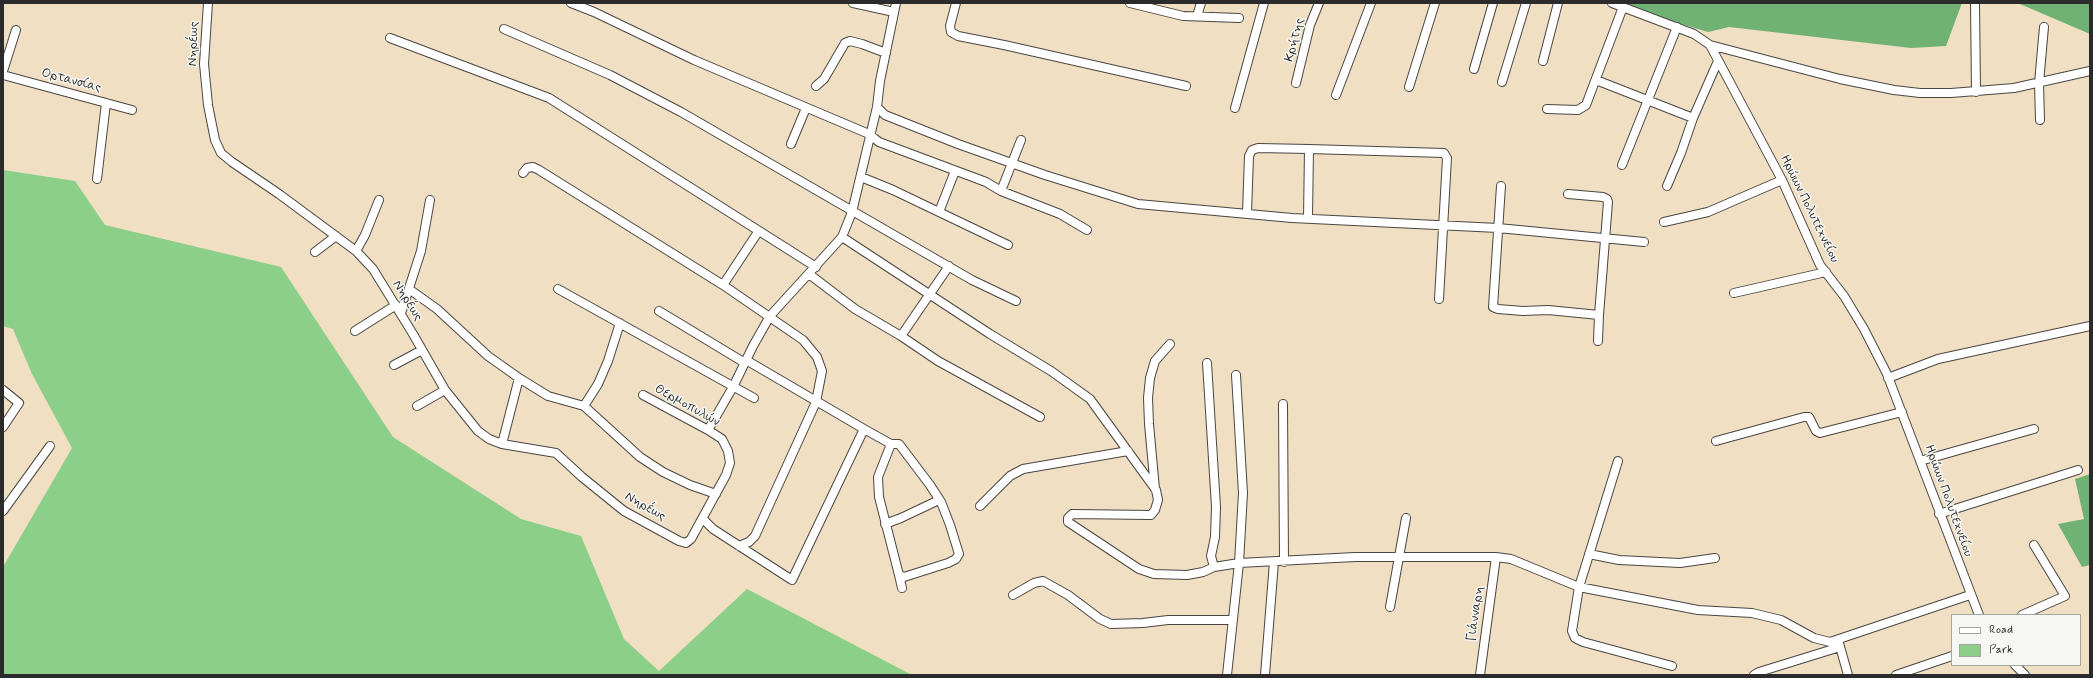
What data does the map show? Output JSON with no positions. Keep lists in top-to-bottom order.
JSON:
{
  "streets": {
    "street": [
      "Κρήτης",
      "Νηρέως",
      "Ορτανσίας",
      "Ηρώων Πολυτεχνείου",
      "Θερμοπυλών",
      "Γιάνναρη"
    ]
  },
  "crossings": [
    ["Νηρέως", "Θερμοπυλών"]
  ],
  "legend": ["Road", "Park"]
}
